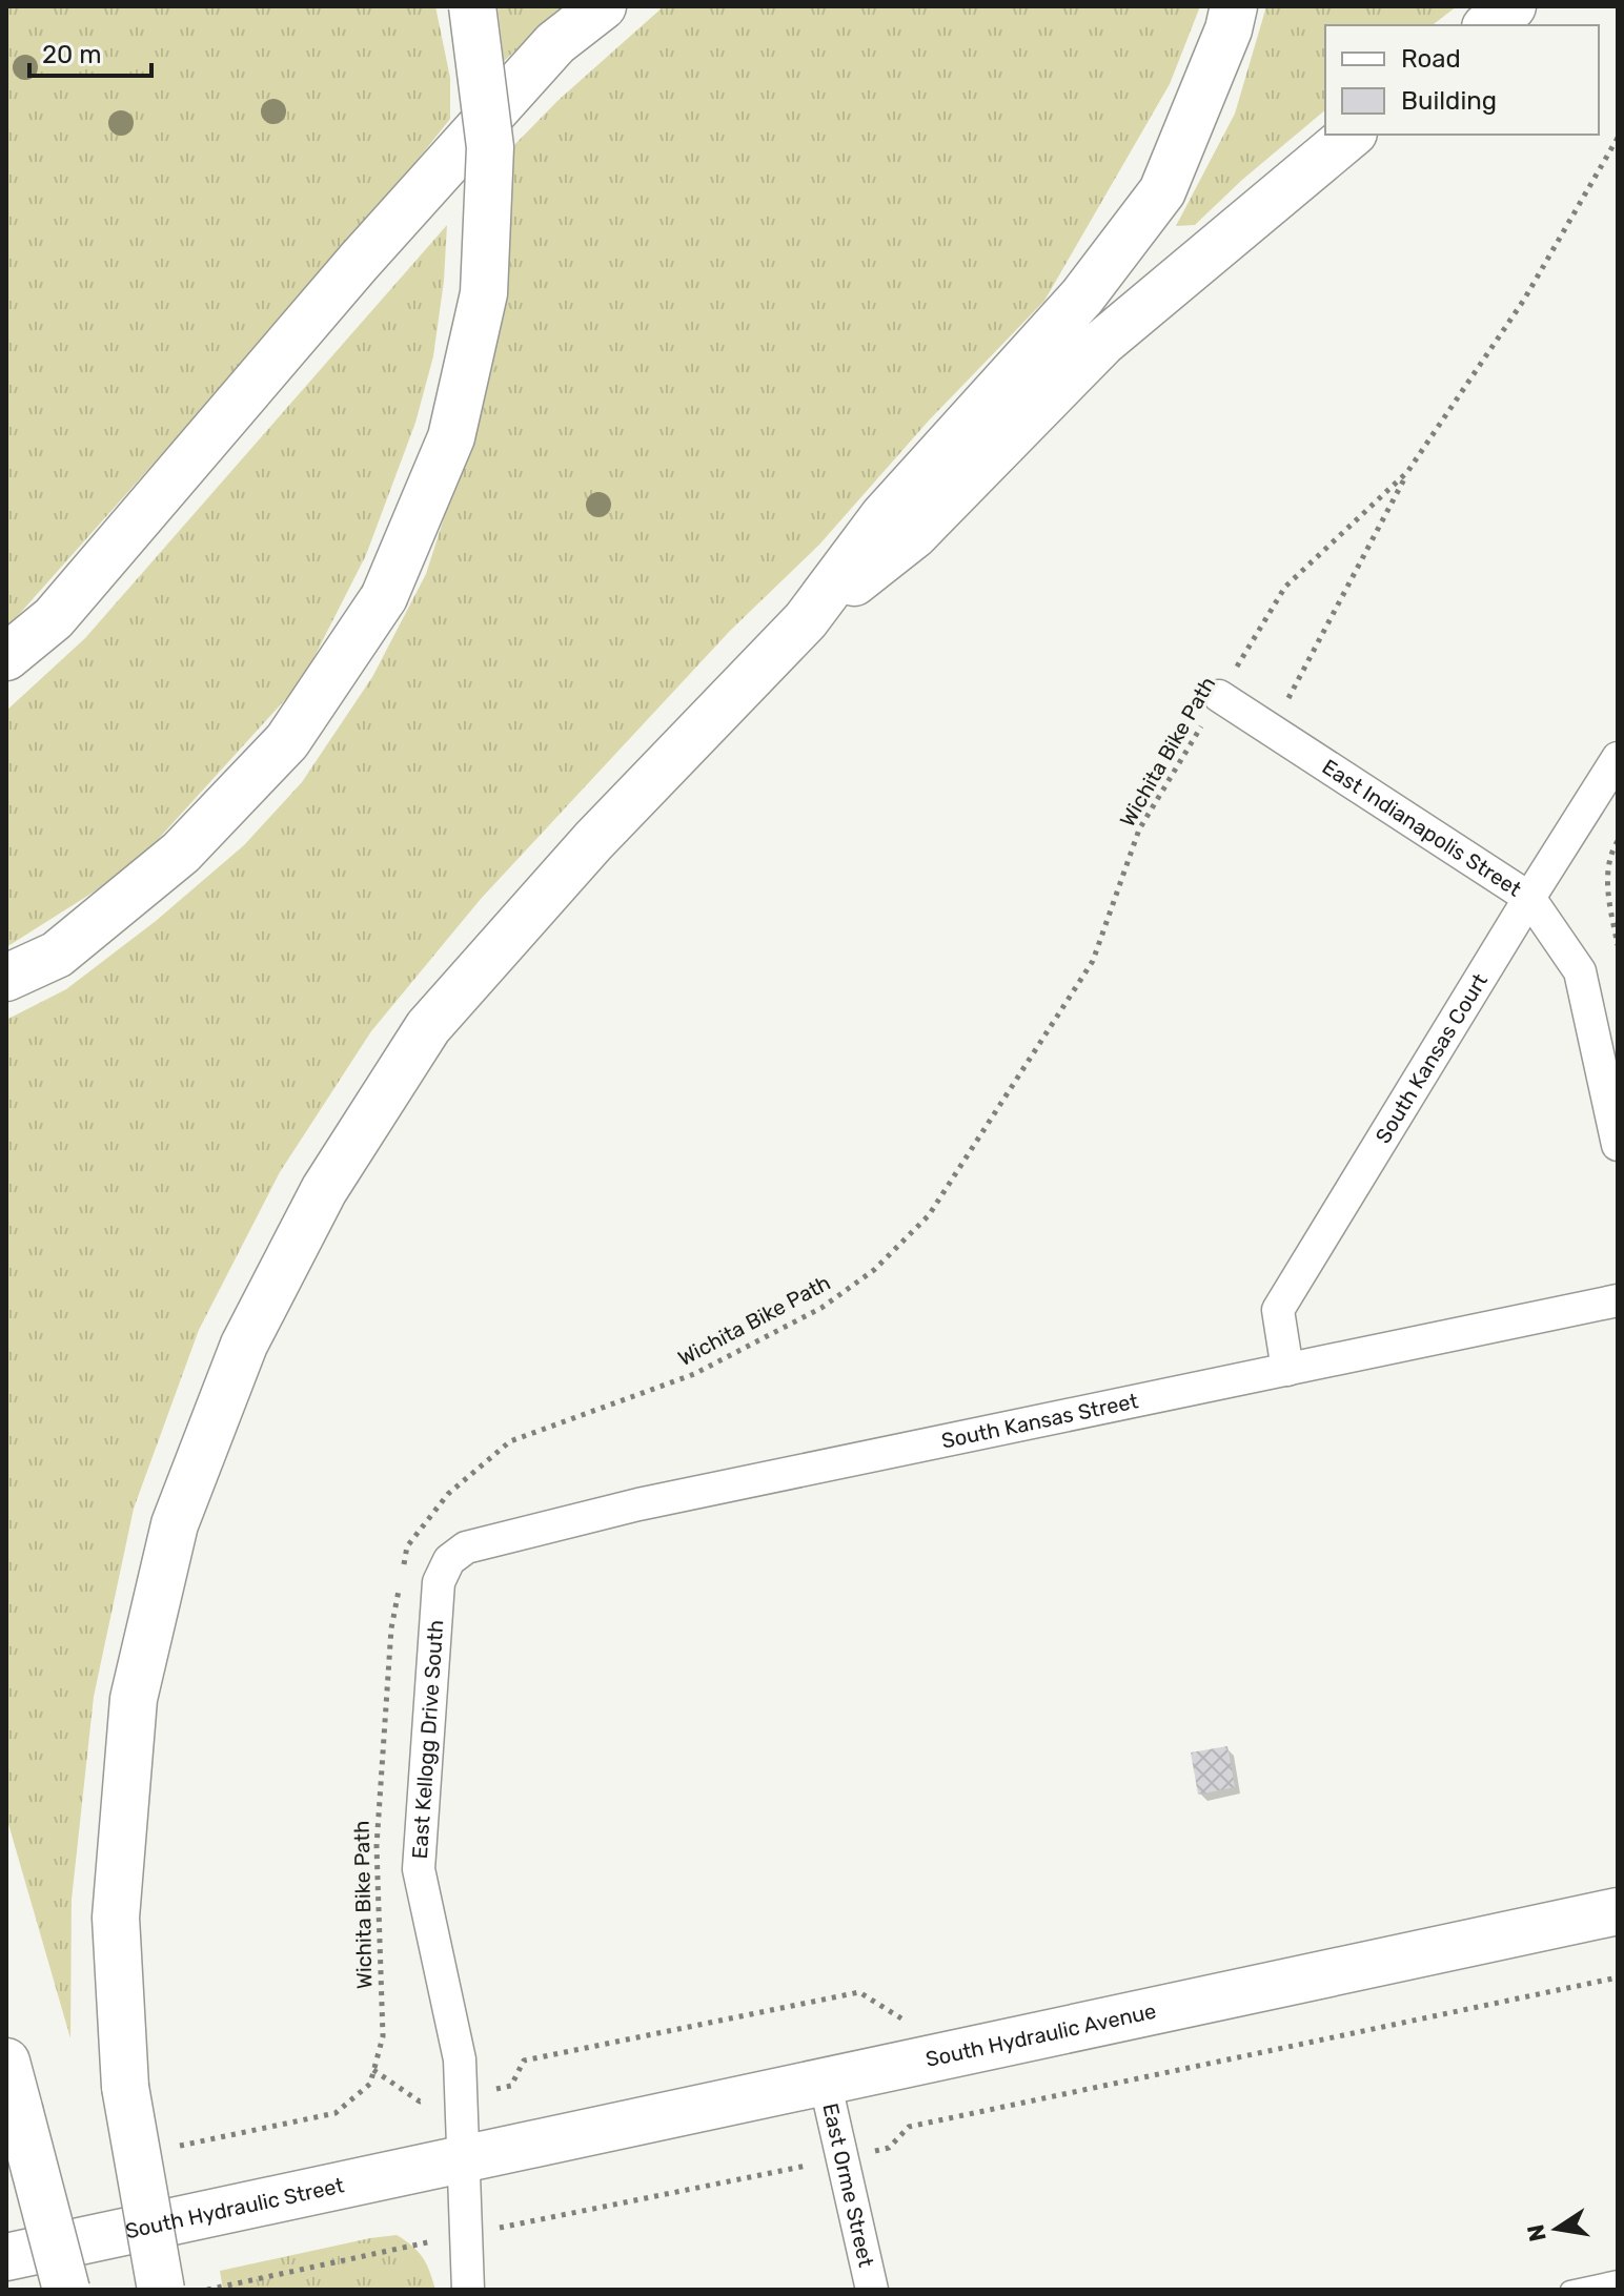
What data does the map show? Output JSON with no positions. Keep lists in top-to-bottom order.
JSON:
{
  "streets": {
    "main road": ["South Hydraulic Avenue", "South Hydraulic Street"],
    "street": [
      "East Indianapolis Street",
      "South Kansas Court",
      "South Kansas Street",
      "East Kellogg Drive South",
      "East Orme Street"
    ],
    "path": ["Wichita Bike Path"]
  },
  "crossings": [
    ["Wichita Bike Path", "East Indianapolis Street"],
    ["East Indianapolis Street", "South Kansas Court"],
    ["South Kansas Court", "South Kansas Street"],
    ["South Kansas Street", "East Kellogg Drive South"],
    ["East Kellogg Drive South", "South Hydraulic Avenue"],
    ["East Kellogg Drive South", "South Hydraulic Street"],
    ["South Hydraulic Avenue", "East Orme Street"],
    ["South Hydraulic Avenue", "South Hydraulic Street"]
  ],
  "legend": ["Road", "Building"],
  "scale_bar": "20 m",
  "north": "left"
}
